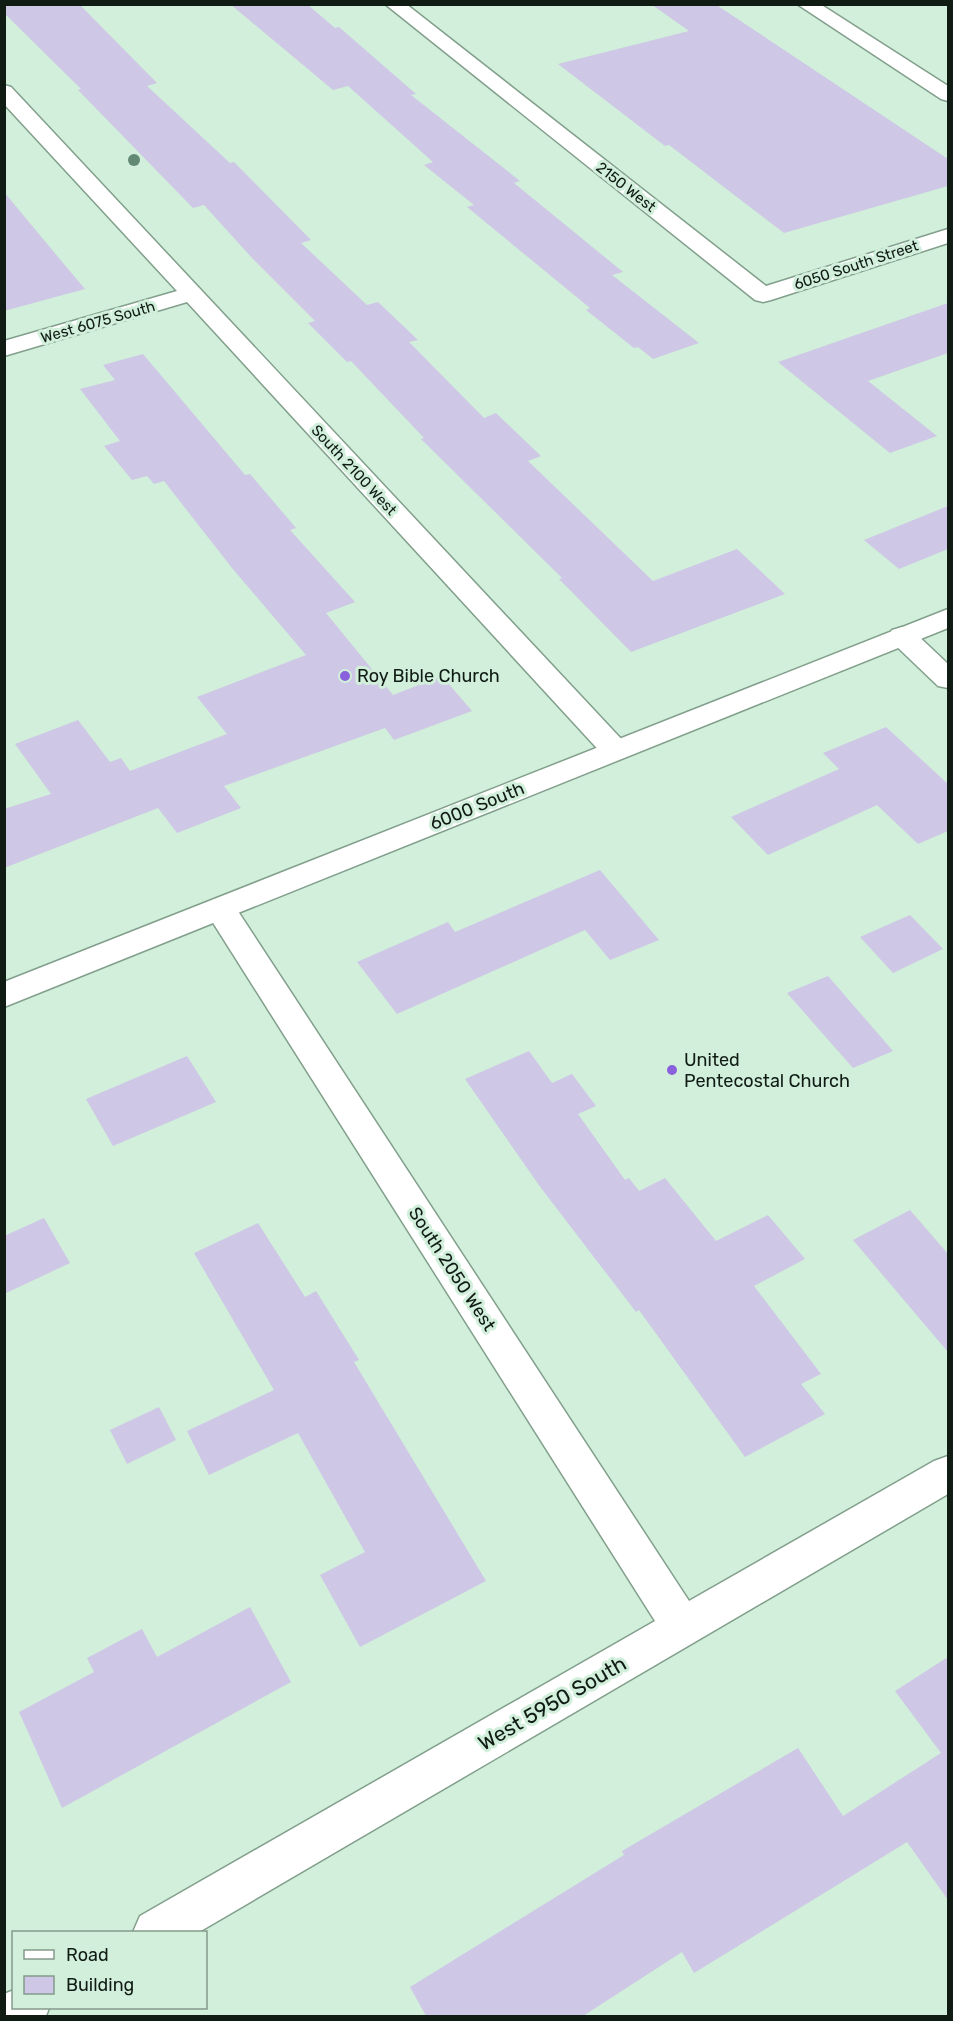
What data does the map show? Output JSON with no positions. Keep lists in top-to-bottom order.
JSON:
{
  "streets": {
    "street": [
      "2150 West",
      "6050 South Street",
      "West 6075 South",
      "South 2100 West",
      "6000 South",
      "South 2050 West",
      "West 5950 South"
    ]
  },
  "crossings": [
    ["2150 West", "6050 South Street"],
    ["West 6075 South", "South 2100 West"],
    ["South 2100 West", "6000 South"],
    ["6000 South", "South 2050 West"],
    ["South 2050 West", "West 5950 South"]
  ],
  "places": ["Roy Bible Church", "United Pentecostal Church"],
  "legend": ["Road", "Building"]
}
